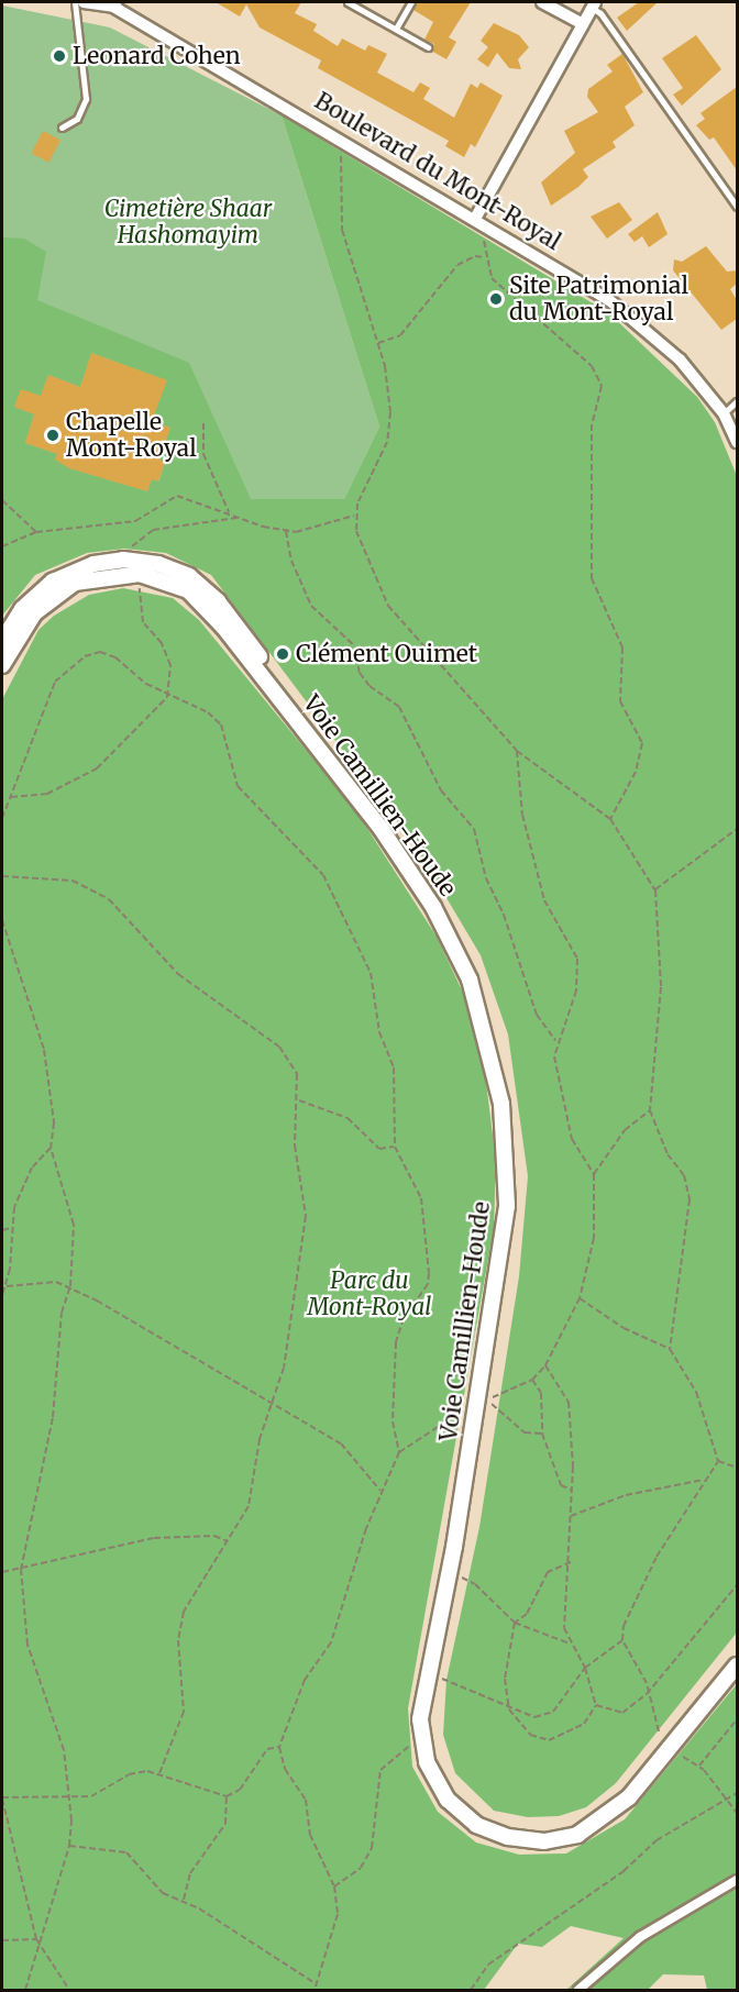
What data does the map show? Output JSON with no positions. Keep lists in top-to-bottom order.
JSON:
{
  "streets": {
    "street": ["Boulevard du Mont-Royal", "Voie Camillien-Houde"]
  },
  "parks": ["Cimetière Shaar Hashomayim", "Parc du Mont-Royal"],
  "places": [
    "Leonard Cohen",
    "Site Patrimonial du Mont-Royal",
    "Chapelle Mont-Royal",
    "Clément Ouimet"
  ]
}
